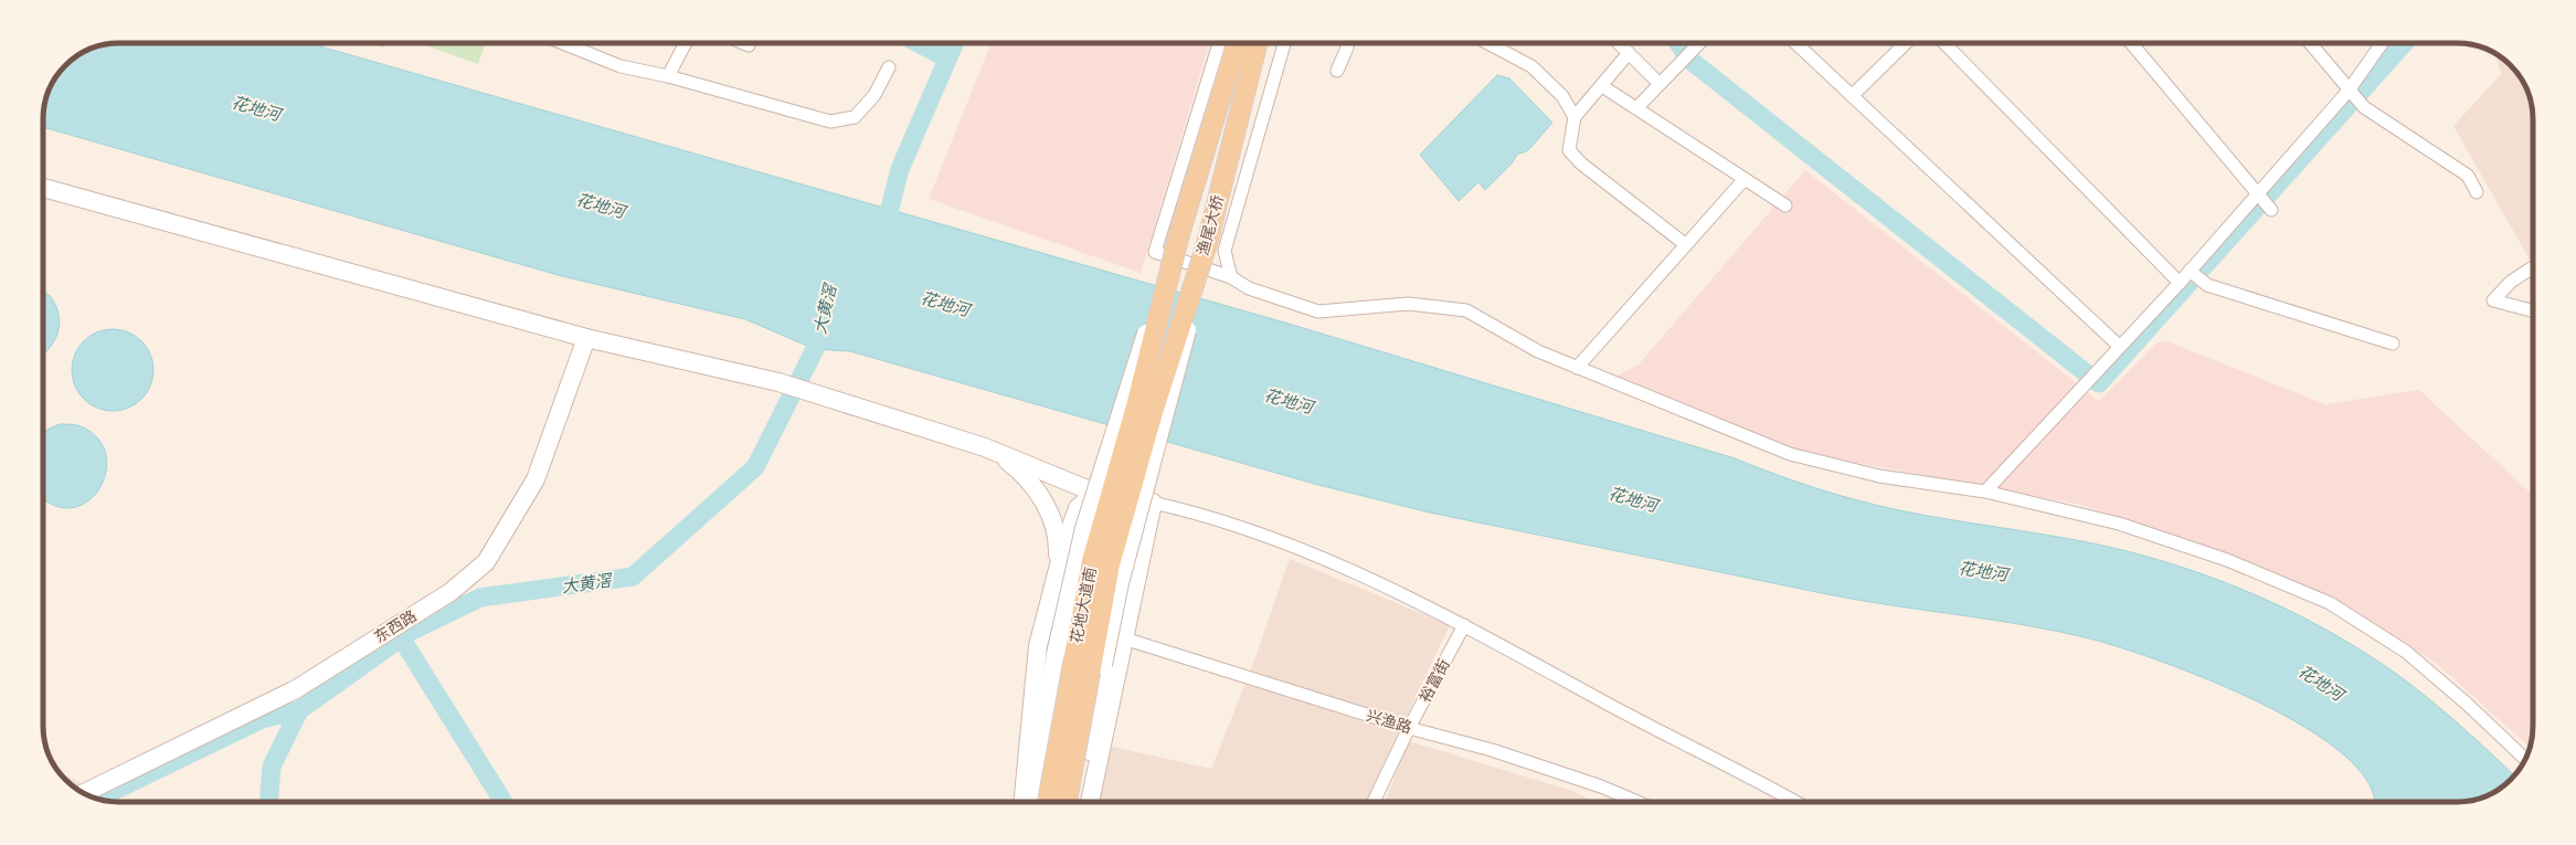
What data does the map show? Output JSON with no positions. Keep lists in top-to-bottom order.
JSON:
{
  "streets": {
    "main road": ["渔尾大桥", "花地大道南"],
    "street": ["东西路", "裕富街", "兴渔路"]
  },
  "crossings": [
    ["渔尾大桥", "花地大道南"],
    ["裕富街", "兴渔路"]
  ],
  "water": ["花地河", "大黄滘"]
}
